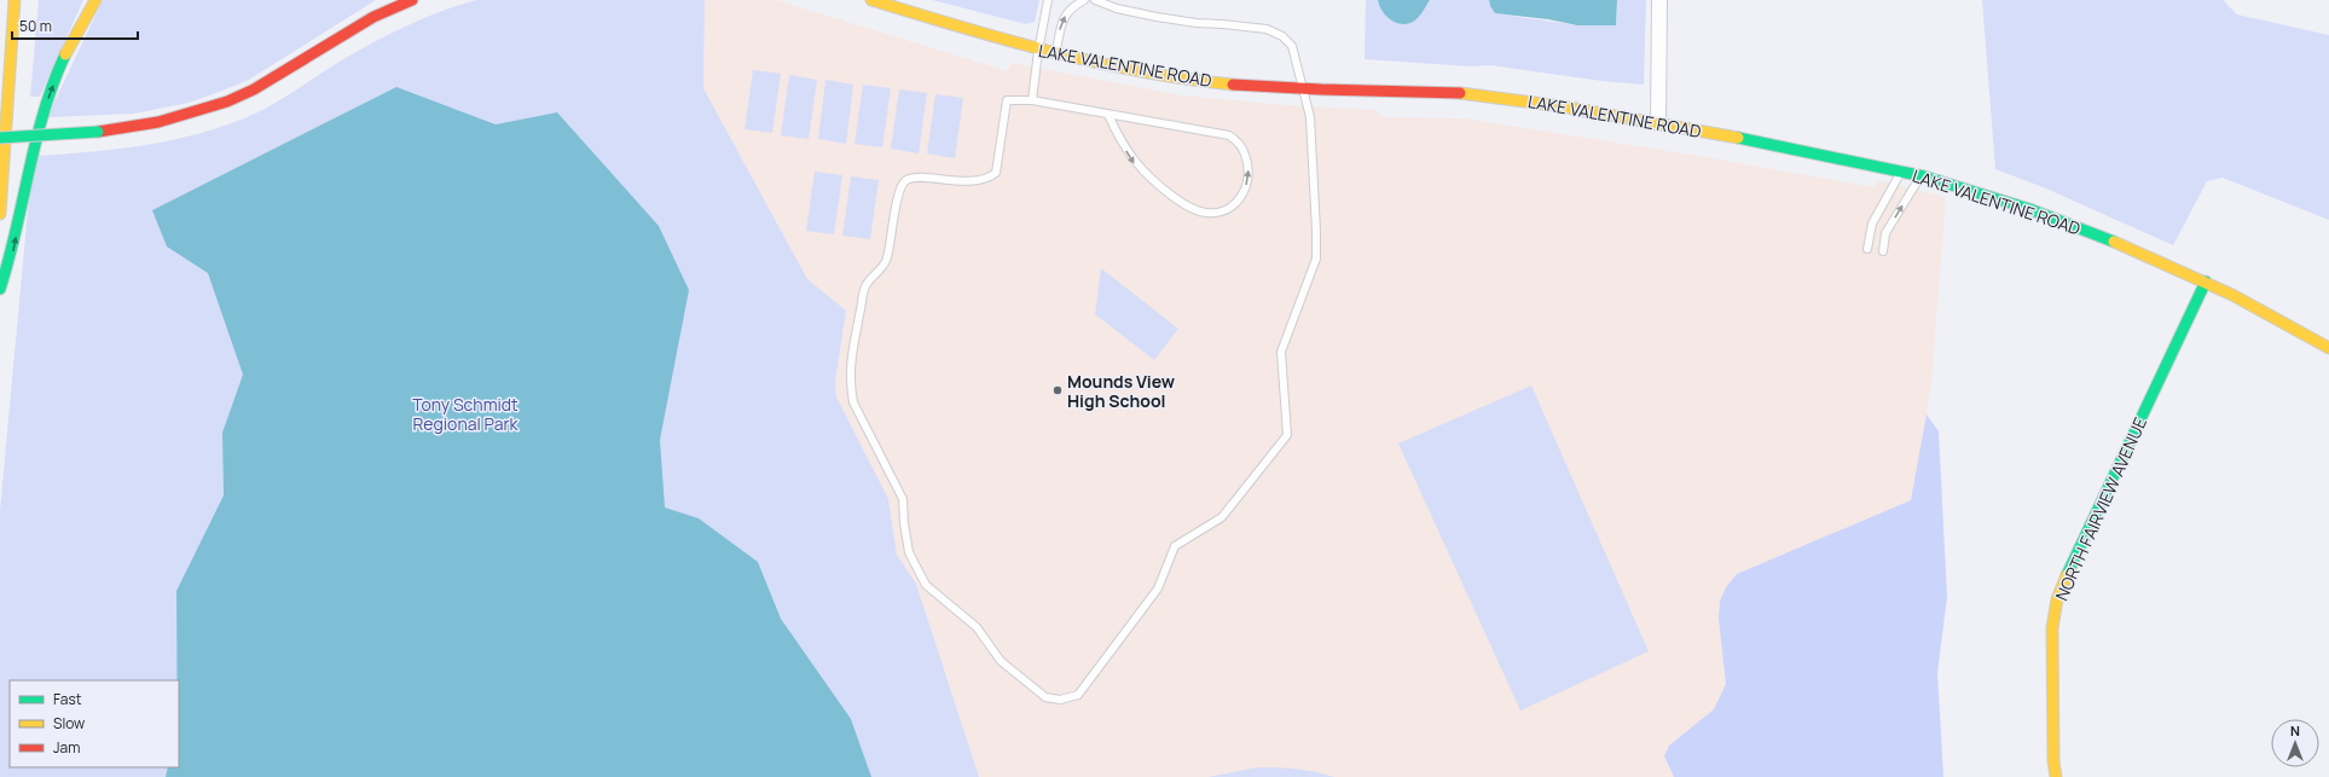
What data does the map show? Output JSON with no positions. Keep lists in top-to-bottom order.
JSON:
{
  "streets": {
    "main road": ["LAKE VALENTINE ROAD", "NORTH FAIRVIEW AVENUE"]
  },
  "crossings": [
    ["LAKE VALENTINE ROAD", "NORTH FAIRVIEW AVENUE"]
  ],
  "parks": ["Tony Schmidt Regional Park"],
  "places": ["Mounds View High School"],
  "legend": ["Fast", "Slow", "Jam"],
  "scale_bar": "50 m",
  "north": "top"
}
